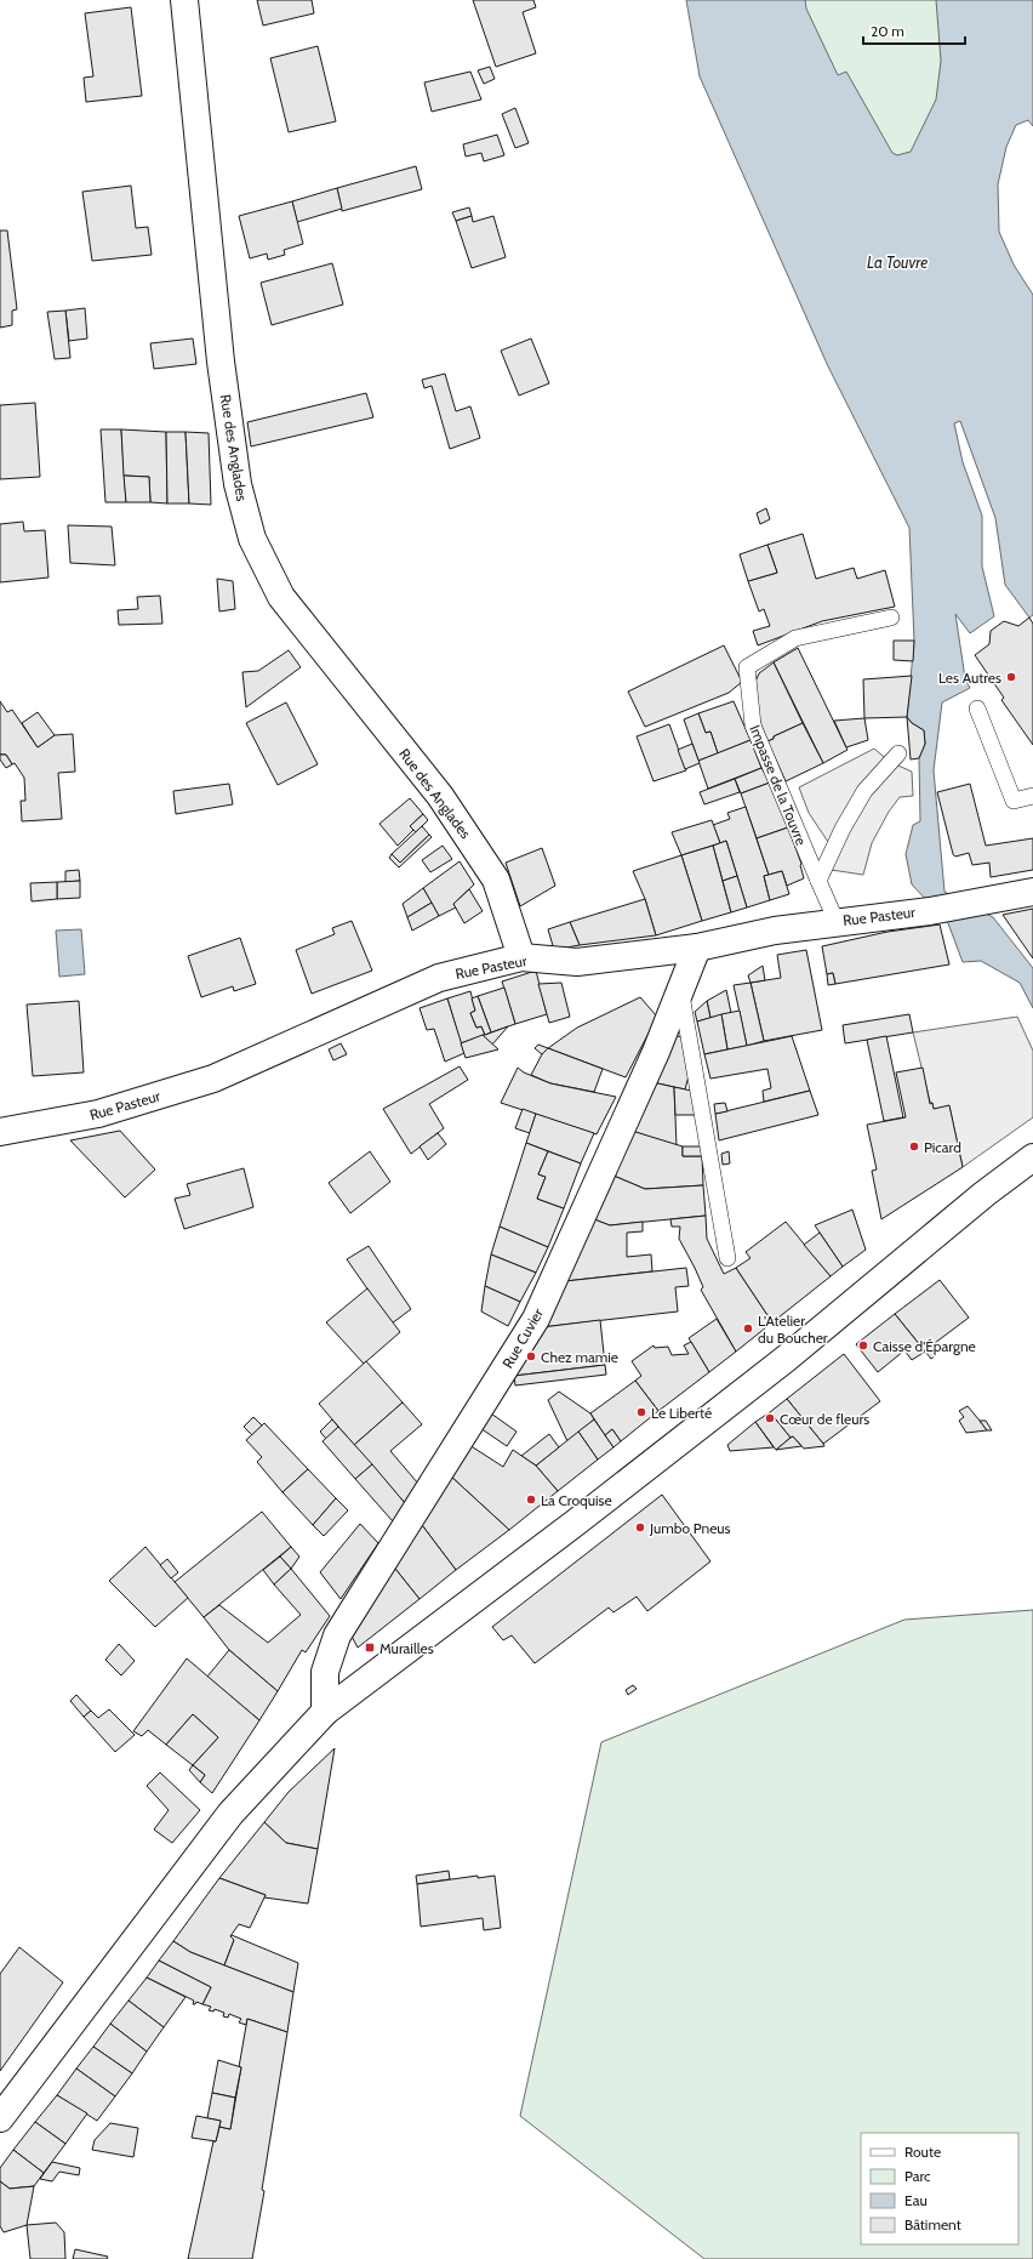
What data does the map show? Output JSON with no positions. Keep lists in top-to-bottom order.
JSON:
{
  "streets": {
    "street": ["Rue des Anglades", "Rue Pasteur", "Rue Cuvier"],
    "lane": ["Impasse de la Touvre"]
  },
  "crossings": [
    ["Rue des Anglades", "Rue Pasteur"],
    ["Rue Pasteur", "Rue Cuvier"]
  ],
  "water": ["La Touvre"],
  "places": {
    "other": [
      "Les Autres",
      "Picard",
      "L'Atelier du Boucher",
      "Caisse d'Épargne",
      "Chez mamie",
      "Le Liberté",
      "Cœur de fleurs",
      "La Croquise",
      "Jumbo Pneus"
    ],
    "transit": ["Murailles"]
  },
  "legend": [
    "Route",
    "Parc",
    "Eau",
    "Bâtiment"
  ],
  "scale_bar": "20 m"
}
